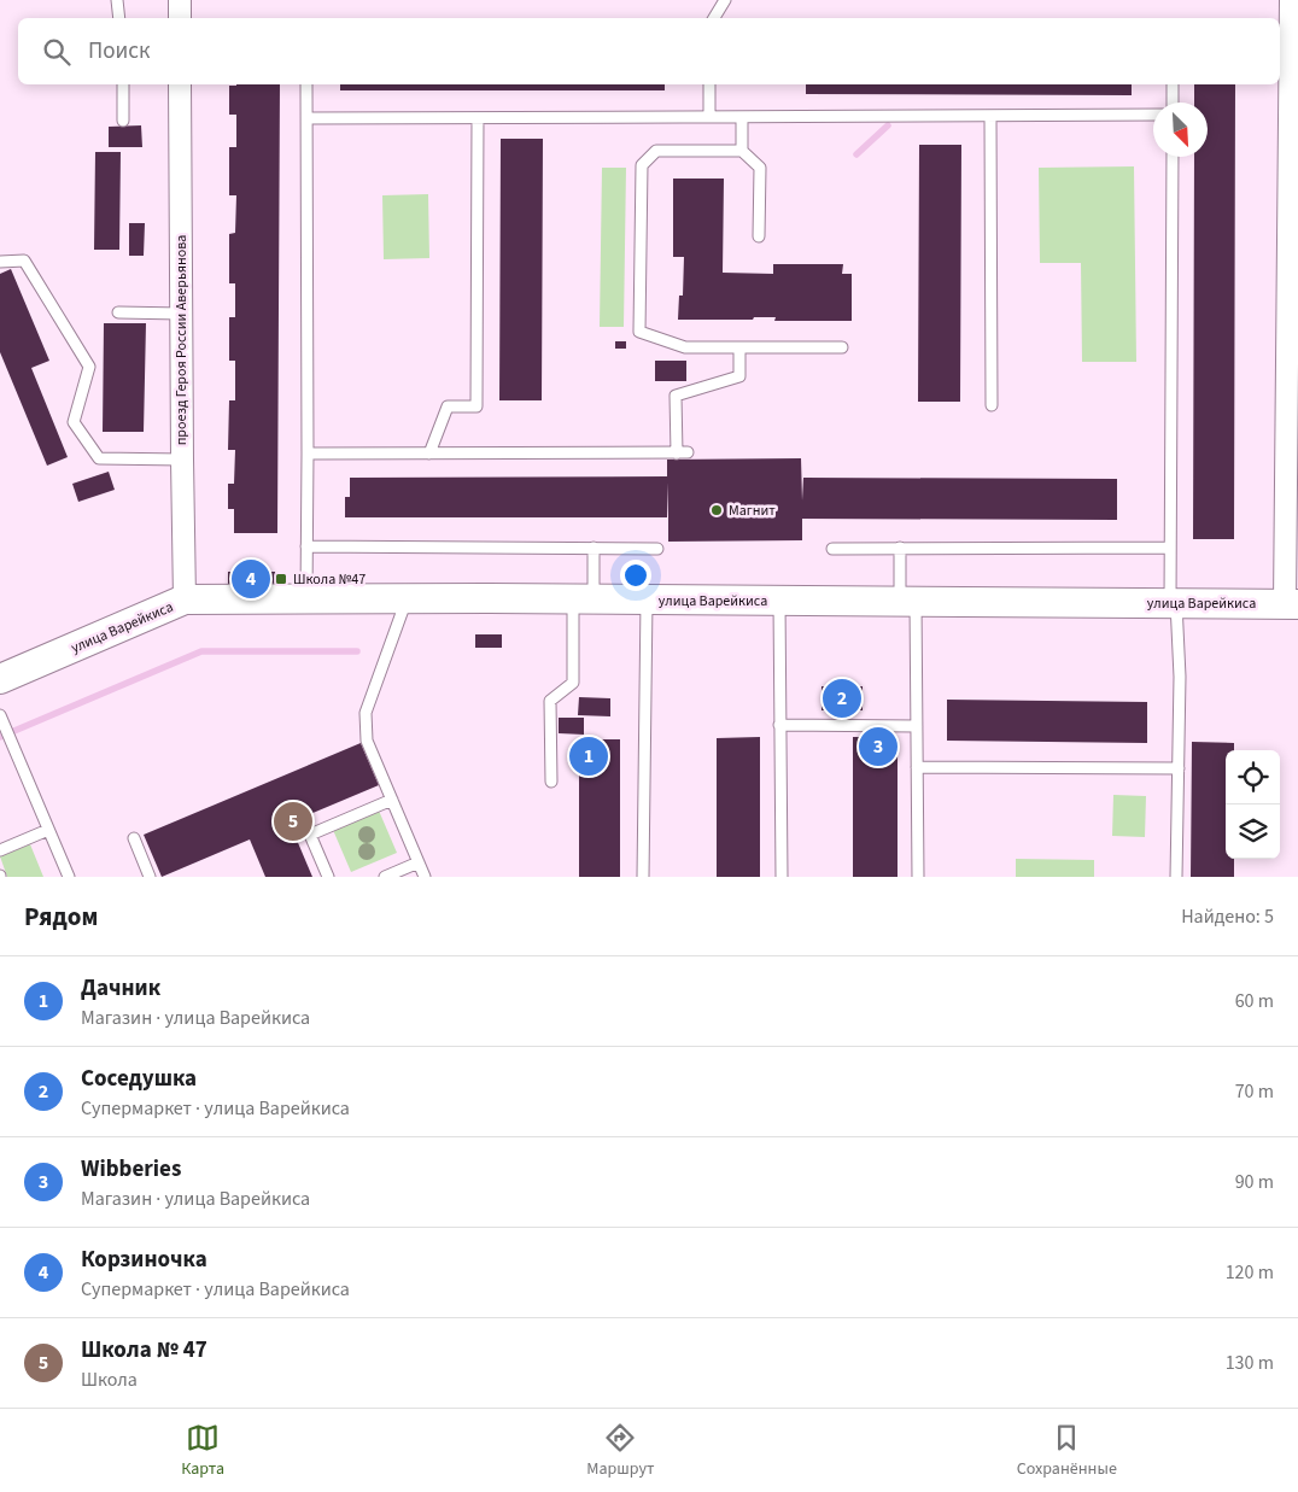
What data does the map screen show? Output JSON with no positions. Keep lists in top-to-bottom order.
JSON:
{
  "streets": {
    "main road": ["улица Варейкиса"],
    "street": ["проезд Героя России Аверьянова"]
  },
  "crossings": [
    ["проезд Героя России Аверьянова", "улица Варейкиса"]
  ],
  "places": {
    "other": ["Магнит"],
    "transit": ["Школа №47"]
  },
  "north": "bottom right",
  "page": {
    "search": "Поиск",
    "pins": [
      "4",
      "2",
      "3",
      "1",
      "5"
    ],
    "heading": ["Рядом", "Найдено: 5"],
    "list": [
      {
        "mark": "1",
        "name": "Дачник",
        "note": "Магазин · улица Варейкиса",
        "value": "60 m"
      },
      {
        "mark": "2",
        "name": "Соседушка",
        "note": "Супермаркет · улица Варейкиса",
        "value": "70 m"
      },
      {
        "mark": "3",
        "name": "Wibberies",
        "note": "Магазин · улица Варейкиса",
        "value": "90 m"
      },
      {
        "mark": "4",
        "name": "Корзиночка",
        "note": "Супермаркет · улица Варейкиса",
        "value": "120 m"
      },
      {
        "mark": "5",
        "name": "Школа № 47",
        "note": "Школа",
        "value": "130 m"
      }
    ],
    "nav": ["Карта", "Маршрут", "Сохранённые"]
  }
}
